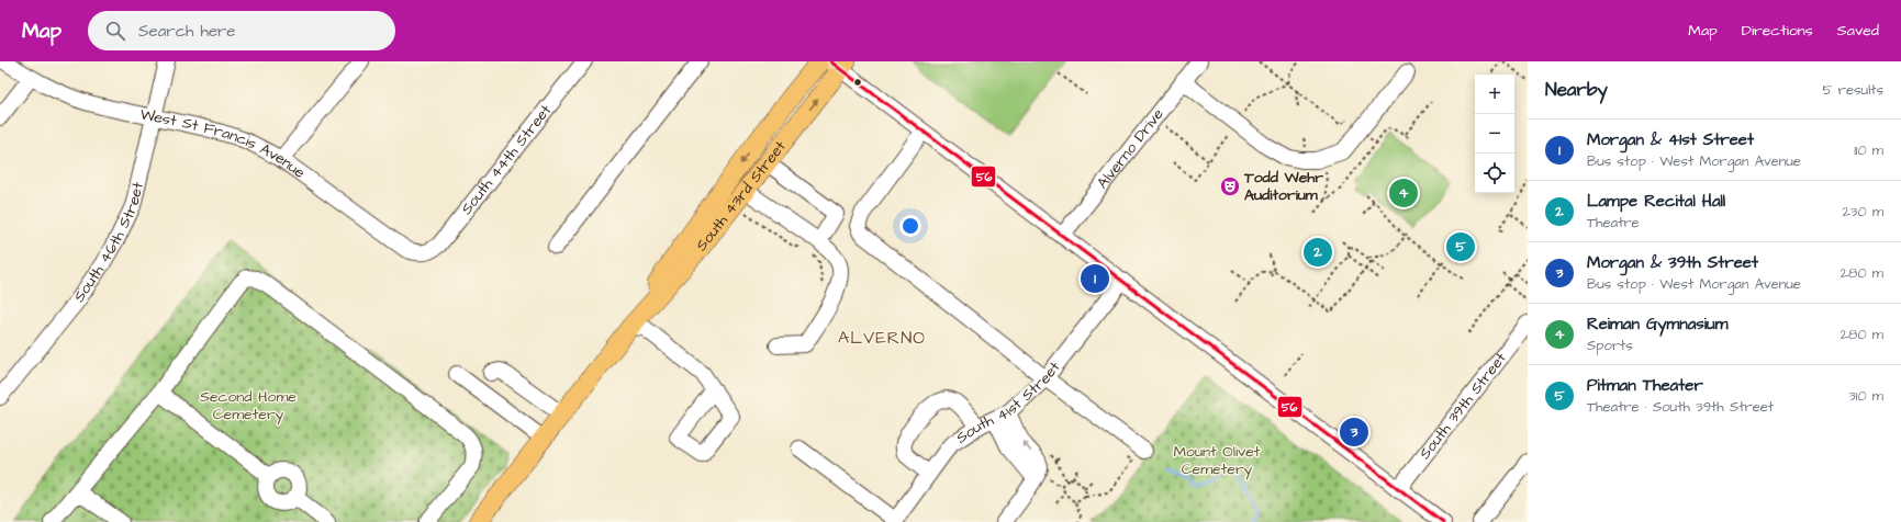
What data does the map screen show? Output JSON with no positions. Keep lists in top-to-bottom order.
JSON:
{
  "streets": {
    "main road": ["South 43rd Street"],
    "street": [
      "West St Francis Avenue",
      "Alverno Drive",
      "South 44th Street",
      "South 46th Street",
      "South 41st Street",
      "South 39th Street"
    ]
  },
  "crossings": [
    ["West St Francis Avenue", "South 44th Street"],
    ["West St Francis Avenue", "South 46th Street"]
  ],
  "districts": ["ALVERNO"],
  "parks": ["Second Home Cemetery", "Mount Olivet Cemetery"],
  "places": {
    "theatre": ["Todd Wehr Auditorium"]
  },
  "lines": ["transit line 56"],
  "page": {
    "header": "Map",
    "search": "Search here",
    "nav": ["Map", "Directions", "Saved"],
    "heading": ["Nearby", "5 results"],
    "map_buttons": ["+", "−"],
    "list": [
      {
        "mark": "1",
        "name": "Morgan & 41st Street",
        "note": "Bus stop · West Morgan Avenue",
        "value": "110 m"
      },
      {
        "mark": "2",
        "name": "Lampe Recital Hall",
        "note": "Theatre",
        "value": "230 m"
      },
      {
        "mark": "3",
        "name": "Morgan & 39th Street",
        "note": "Bus stop · West Morgan Avenue",
        "value": "280 m"
      },
      {
        "mark": "4",
        "name": "Reiman Gymnasium",
        "note": "Sports",
        "value": "280 m"
      },
      {
        "mark": "5",
        "name": "Pitman Theater",
        "note": "Theatre · South 39th Street",
        "value": "310 m"
      }
    ],
    "pins": [
      "4",
      "5",
      "2",
      "1",
      "3"
    ]
  }
}
